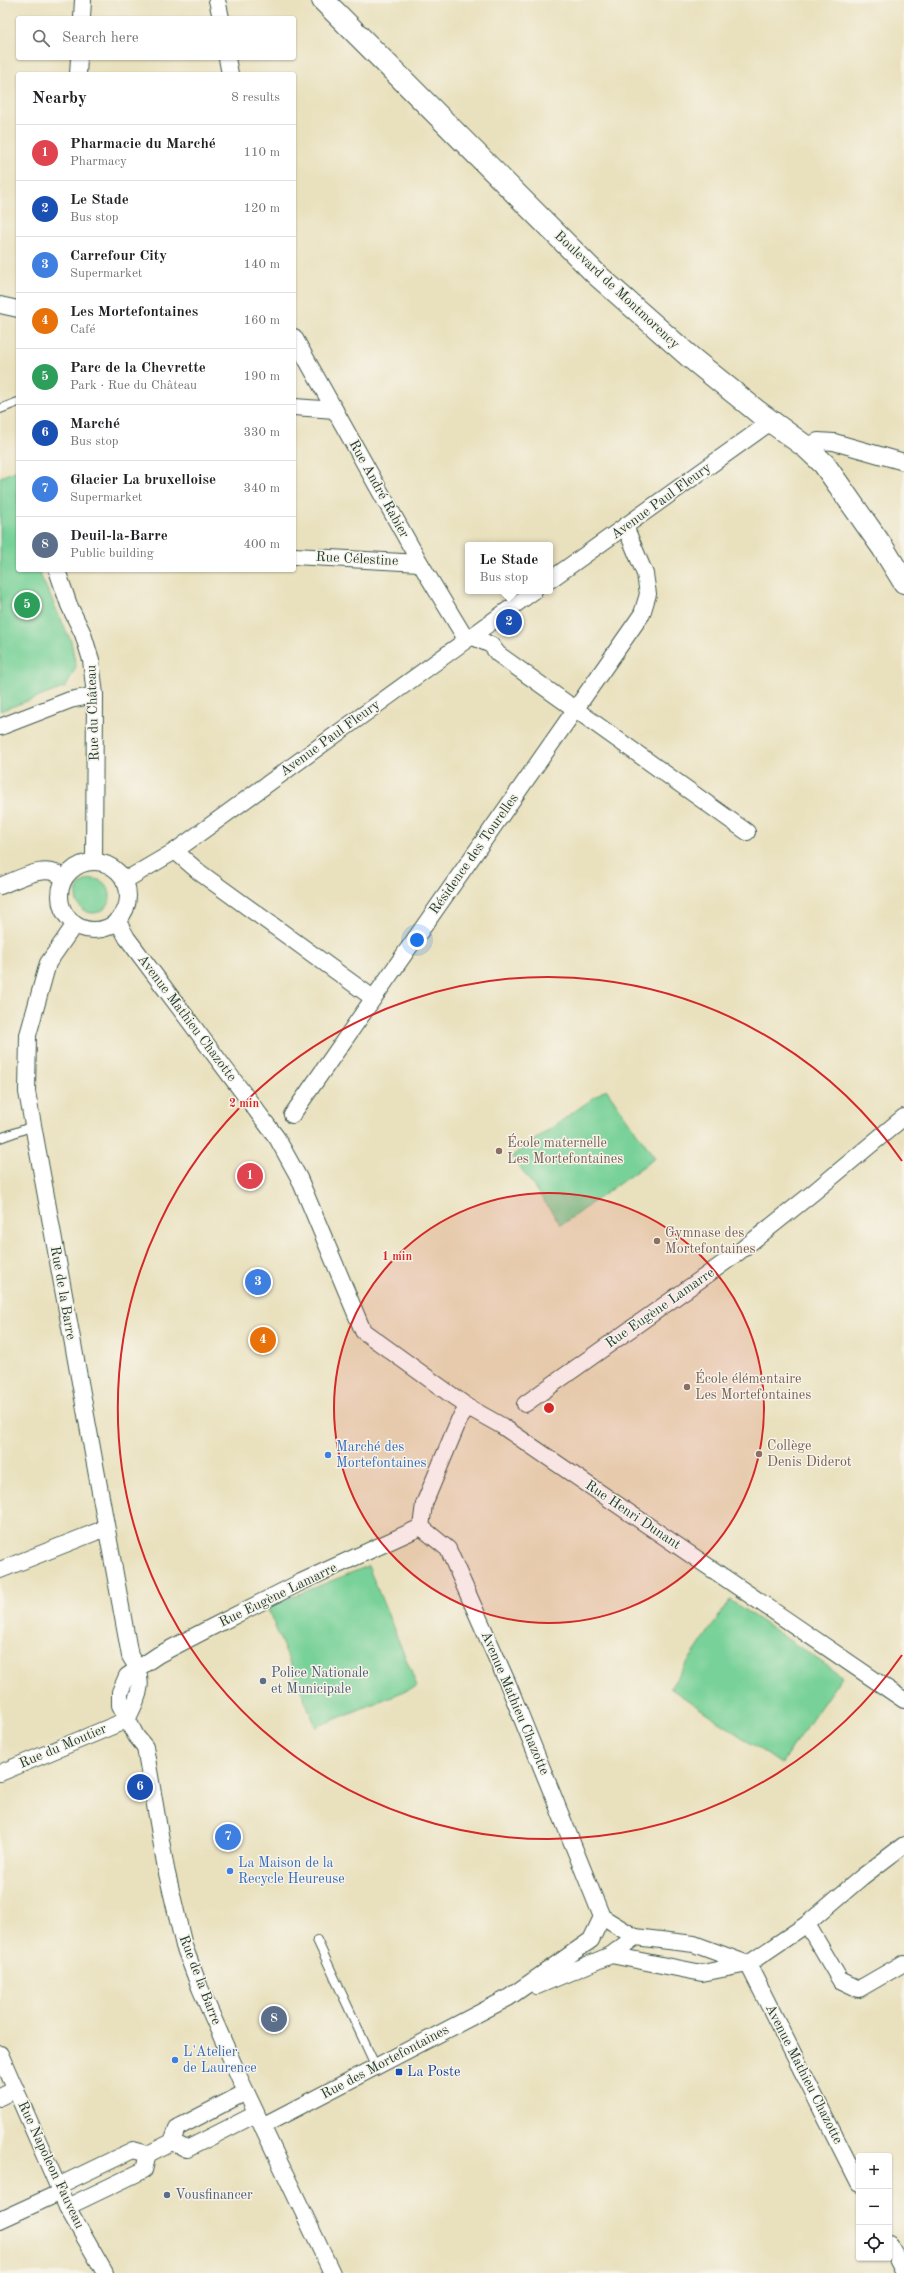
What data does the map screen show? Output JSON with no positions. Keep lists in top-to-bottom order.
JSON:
{
  "streets": {
    "street": [
      "Boulevard de Montmorency",
      "Rue André Rabier",
      "Avenue Paul Fleury",
      "Rue Célestine",
      "Rue du Château",
      "Résidence des Tourelles",
      "Avenue Mathieu Chazotte",
      "Rue de la Barre",
      "Rue Eugène Lamarre",
      "Rue Henri Dunant",
      "Rue du Moutier",
      "Rue des Mortefontaines",
      "Rue Napoleon Fauveau"
    ]
  },
  "crossings": [
    ["Boulevard de Montmorency", "Avenue Paul Fleury"],
    ["Rue André Rabier", "Avenue Paul Fleury"],
    ["Rue André Rabier", "Rue Célestine"],
    ["Avenue Paul Fleury", "Rue du Château"],
    ["Avenue Paul Fleury", "Résidence des Tourelles"],
    ["Avenue Paul Fleury", "Avenue Mathieu Chazotte"],
    ["Avenue Paul Fleury", "Rue de la Barre"],
    ["Rue du Château", "Avenue Mathieu Chazotte"],
    ["Rue du Château", "Rue de la Barre"],
    ["Avenue Mathieu Chazotte", "Rue de la Barre"],
    ["Avenue Mathieu Chazotte", "Rue Eugène Lamarre"],
    ["Avenue Mathieu Chazotte", "Rue Henri Dunant"],
    ["Avenue Mathieu Chazotte", "Rue des Mortefontaines"],
    ["Rue de la Barre", "Rue Eugène Lamarre"],
    ["Rue de la Barre", "Rue du Moutier"],
    ["Rue de la Barre", "Rue des Mortefontaines"]
  ],
  "places": {
    "other": [
      "École maternelle Les Mortefontaines",
      "Gymnase des Mortefontaines",
      "École élémentaire Les Mortefontaines",
      "Collège Denis Diderot",
      "Marché des Mortefontaines",
      "Police Nationale et Municipale",
      "La Maison de la Recycle Heureuse",
      "L'Atelier de Laurence",
      "Vousfinancer"
    ],
    "transit": ["La Poste"]
  },
  "page": {
    "search": "Search here",
    "heading": ["Nearby", "8 results"],
    "list": [
      {
        "mark": "1",
        "name": "Pharmacie du Marché",
        "note": "Pharmacy",
        "value": "110 m"
      },
      {
        "mark": "2",
        "name": "Le Stade",
        "note": "Bus stop",
        "value": "120 m"
      },
      {
        "mark": "3",
        "name": "Carrefour City",
        "note": "Supermarket",
        "value": "140 m"
      },
      {
        "mark": "4",
        "name": "Les Mortefontaines",
        "note": "Café",
        "value": "160 m"
      },
      {
        "mark": "5",
        "name": "Parc de la Chevrette",
        "note": "Park · Rue du Château",
        "value": "190 m"
      },
      {
        "mark": "6",
        "name": "Marché",
        "note": "Bus stop",
        "value": "330 m"
      },
      {
        "mark": "7",
        "name": "Glacier La bruxelloise",
        "note": "Supermarket",
        "value": "340 m"
      },
      {
        "mark": "8",
        "name": "Deuil-la-Barre",
        "note": "Public building",
        "value": "400 m"
      }
    ],
    "popup": ["Le Stade", "Bus stop"],
    "pins": [
      "5",
      "2",
      "1",
      "3",
      "4",
      "6",
      "7",
      "8"
    ],
    "map_buttons": ["+", "−"]
  },
  "rings": ["2 min", "1 min"]
}
